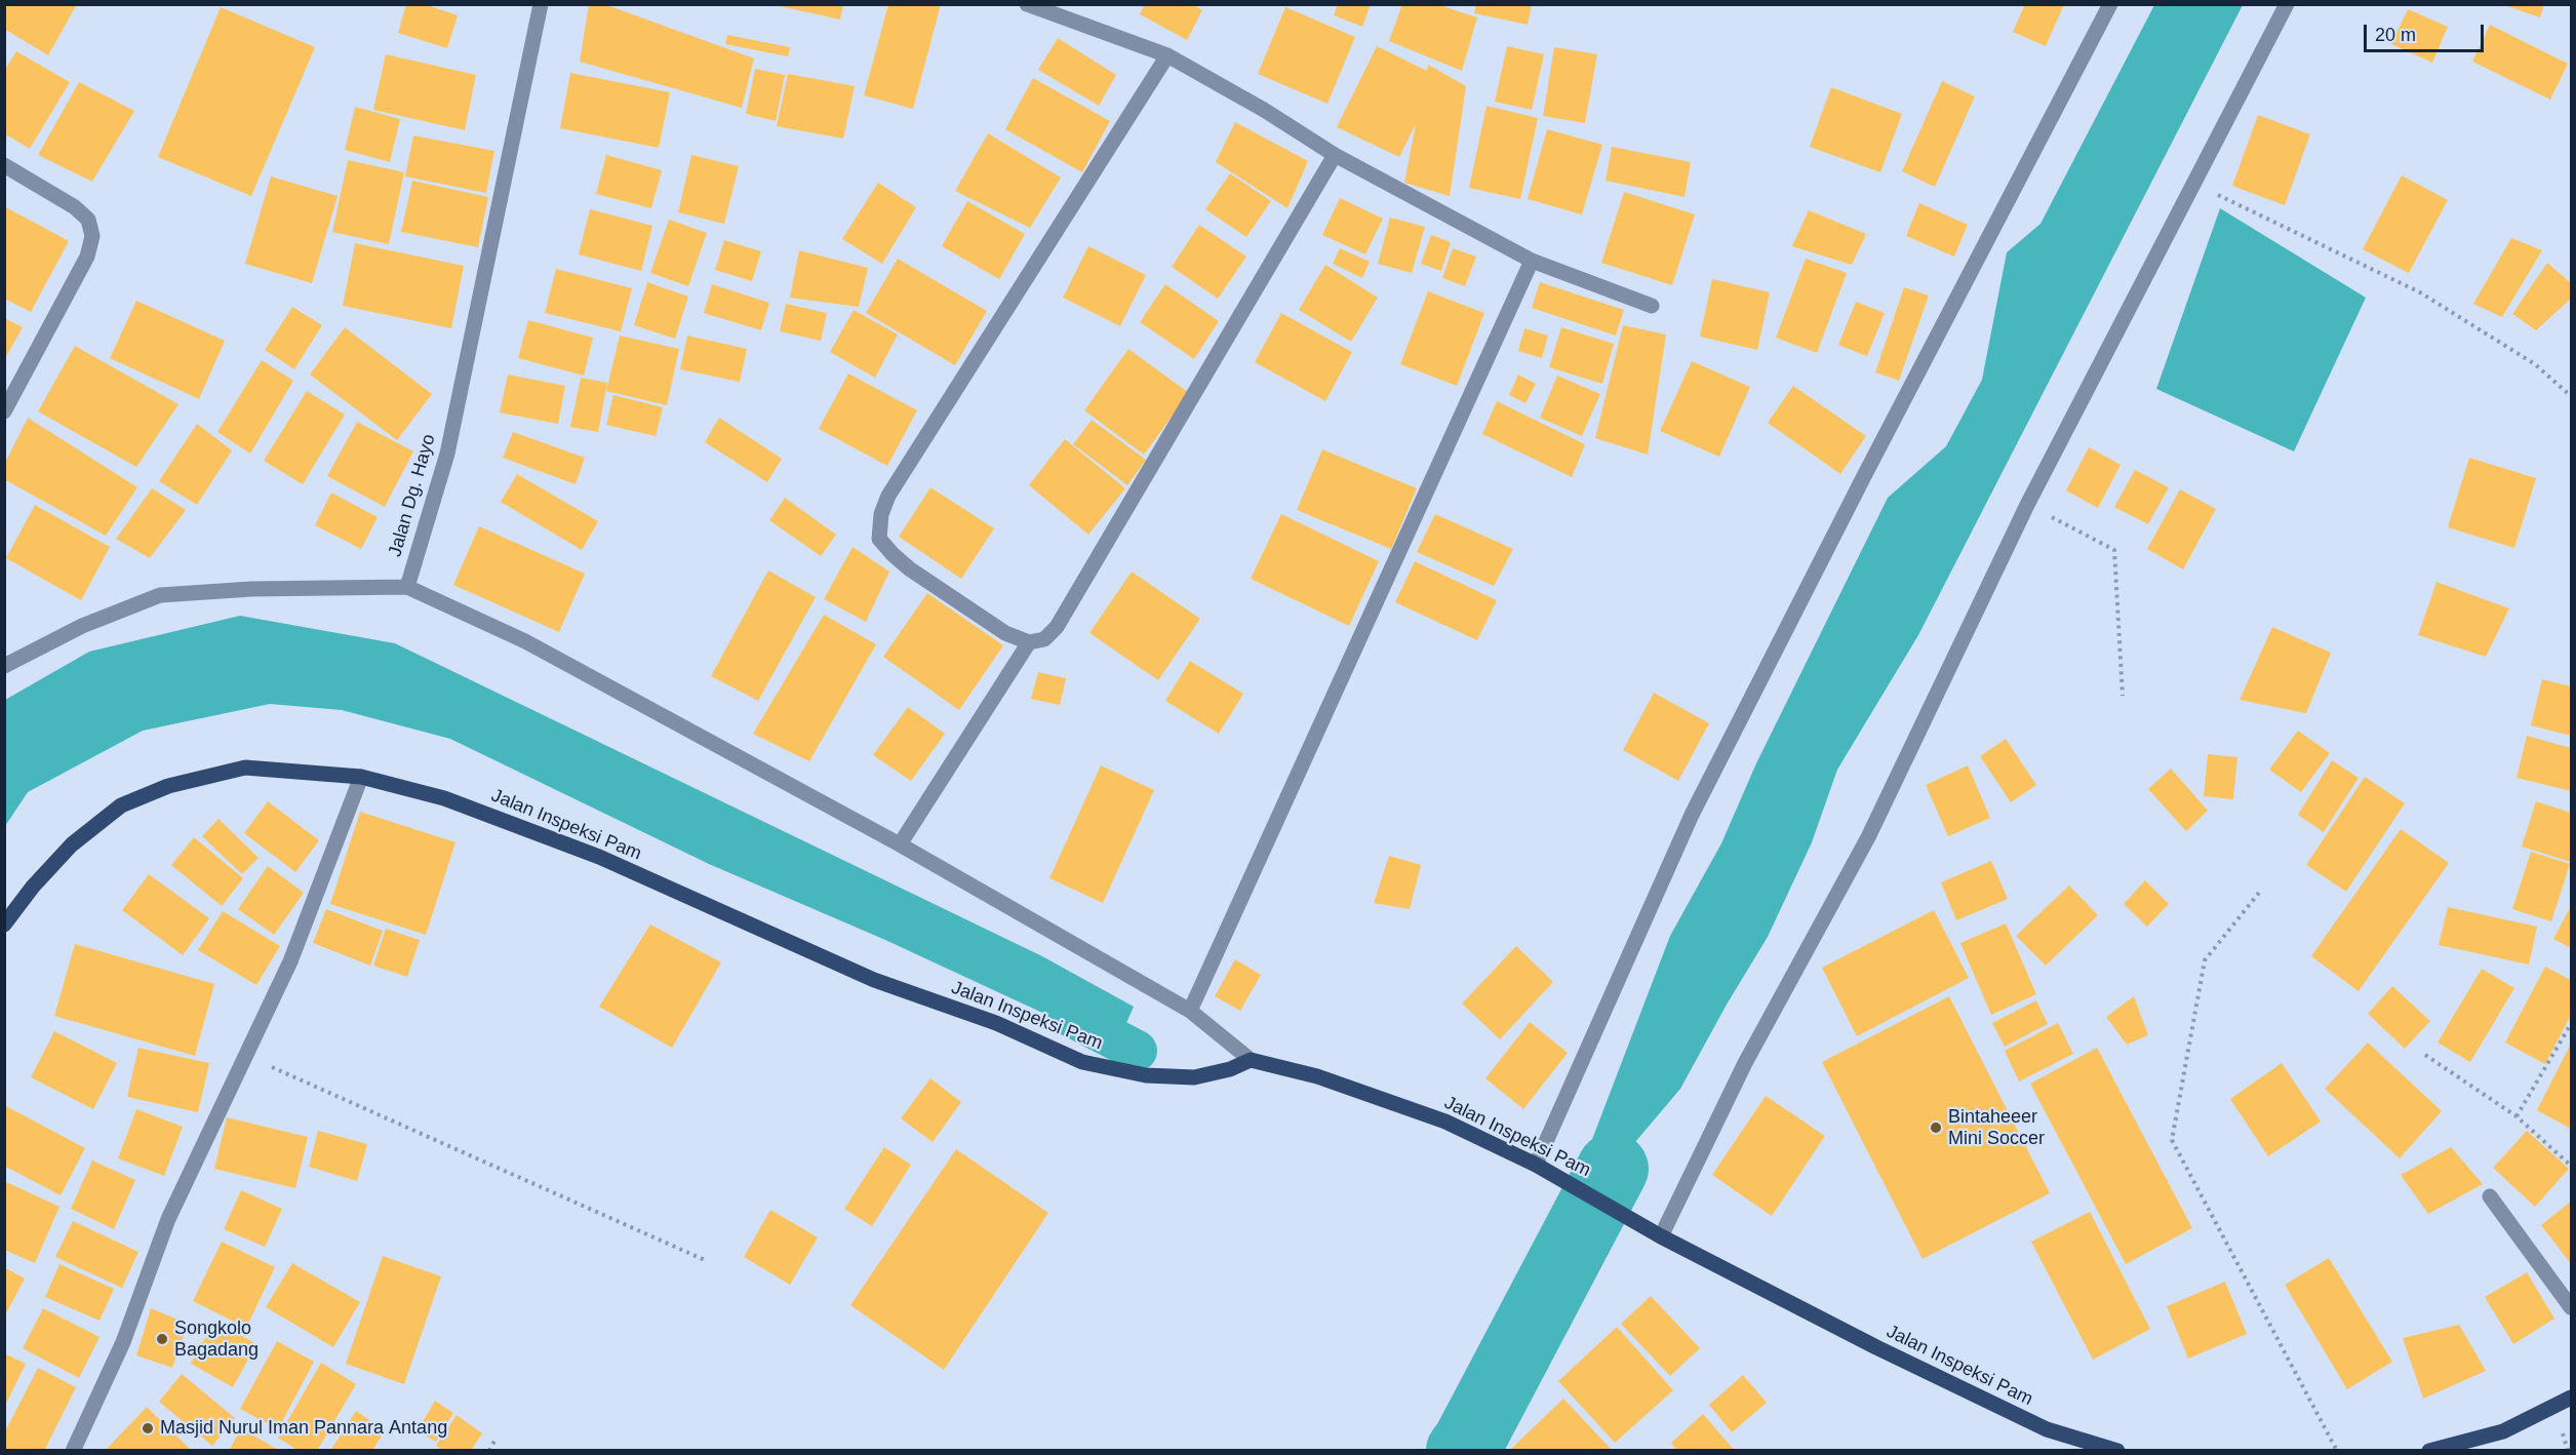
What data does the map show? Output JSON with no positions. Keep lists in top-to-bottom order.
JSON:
{
  "streets": {
    "main road": ["Jalan Inspeksi Pam"],
    "street": ["Jalan Dg. Hayo"]
  },
  "places": ["Bintaheeer Mini Soccer", "Songkolo Bagadang", "Masjid Nurul Iman Pannara Antang"],
  "scale_bar": "20 m"
}
